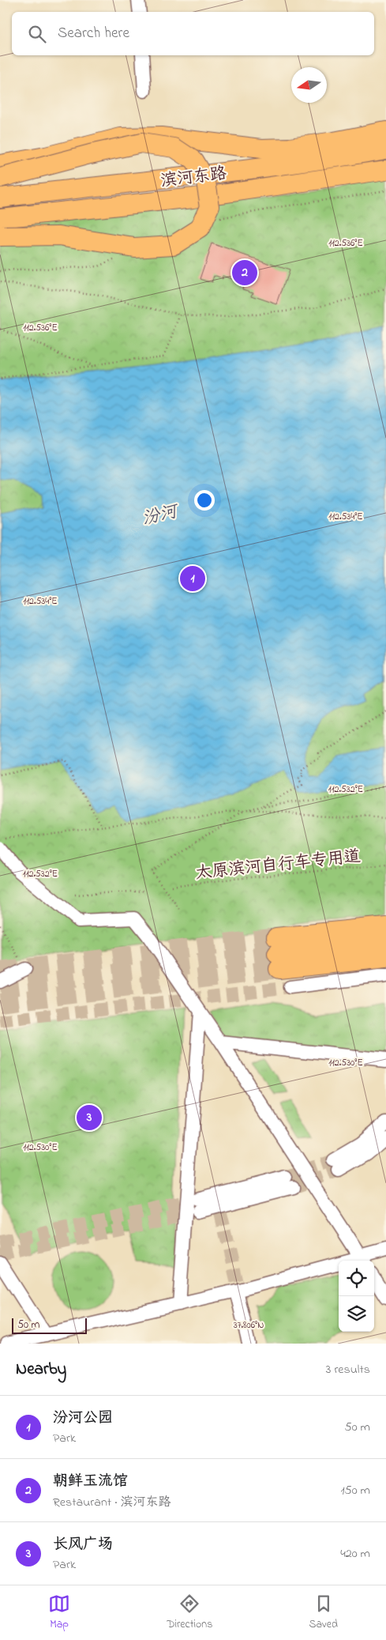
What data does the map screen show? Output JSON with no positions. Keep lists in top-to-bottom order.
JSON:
{
  "streets": {
    "highway": ["滨河东路"],
    "path": ["太原滨河自行车专用道"]
  },
  "water": ["汾河"],
  "scale_bar": "50 m",
  "north": "left",
  "page": {
    "search": "Search here",
    "pins": ["2", "1", "3"],
    "scale": "50 m",
    "heading": ["Nearby", "3 results"],
    "list": [
      {
        "mark": "1",
        "name": "汾河公园",
        "note": "Park",
        "value": "50 m"
      },
      {
        "mark": "2",
        "name": "朝鲜玉流馆",
        "note": "Restaurant · 滨河东路",
        "value": "150 m"
      },
      {
        "mark": "3",
        "name": "长风广场",
        "note": "Park",
        "value": "420 m"
      }
    ],
    "nav": ["Map", "Directions", "Saved"]
  },
  "coordinates": [
    "112.536°E",
    "112.534°E",
    "112.532°E",
    "112.530°E",
    "37.806°N"
  ]
}
